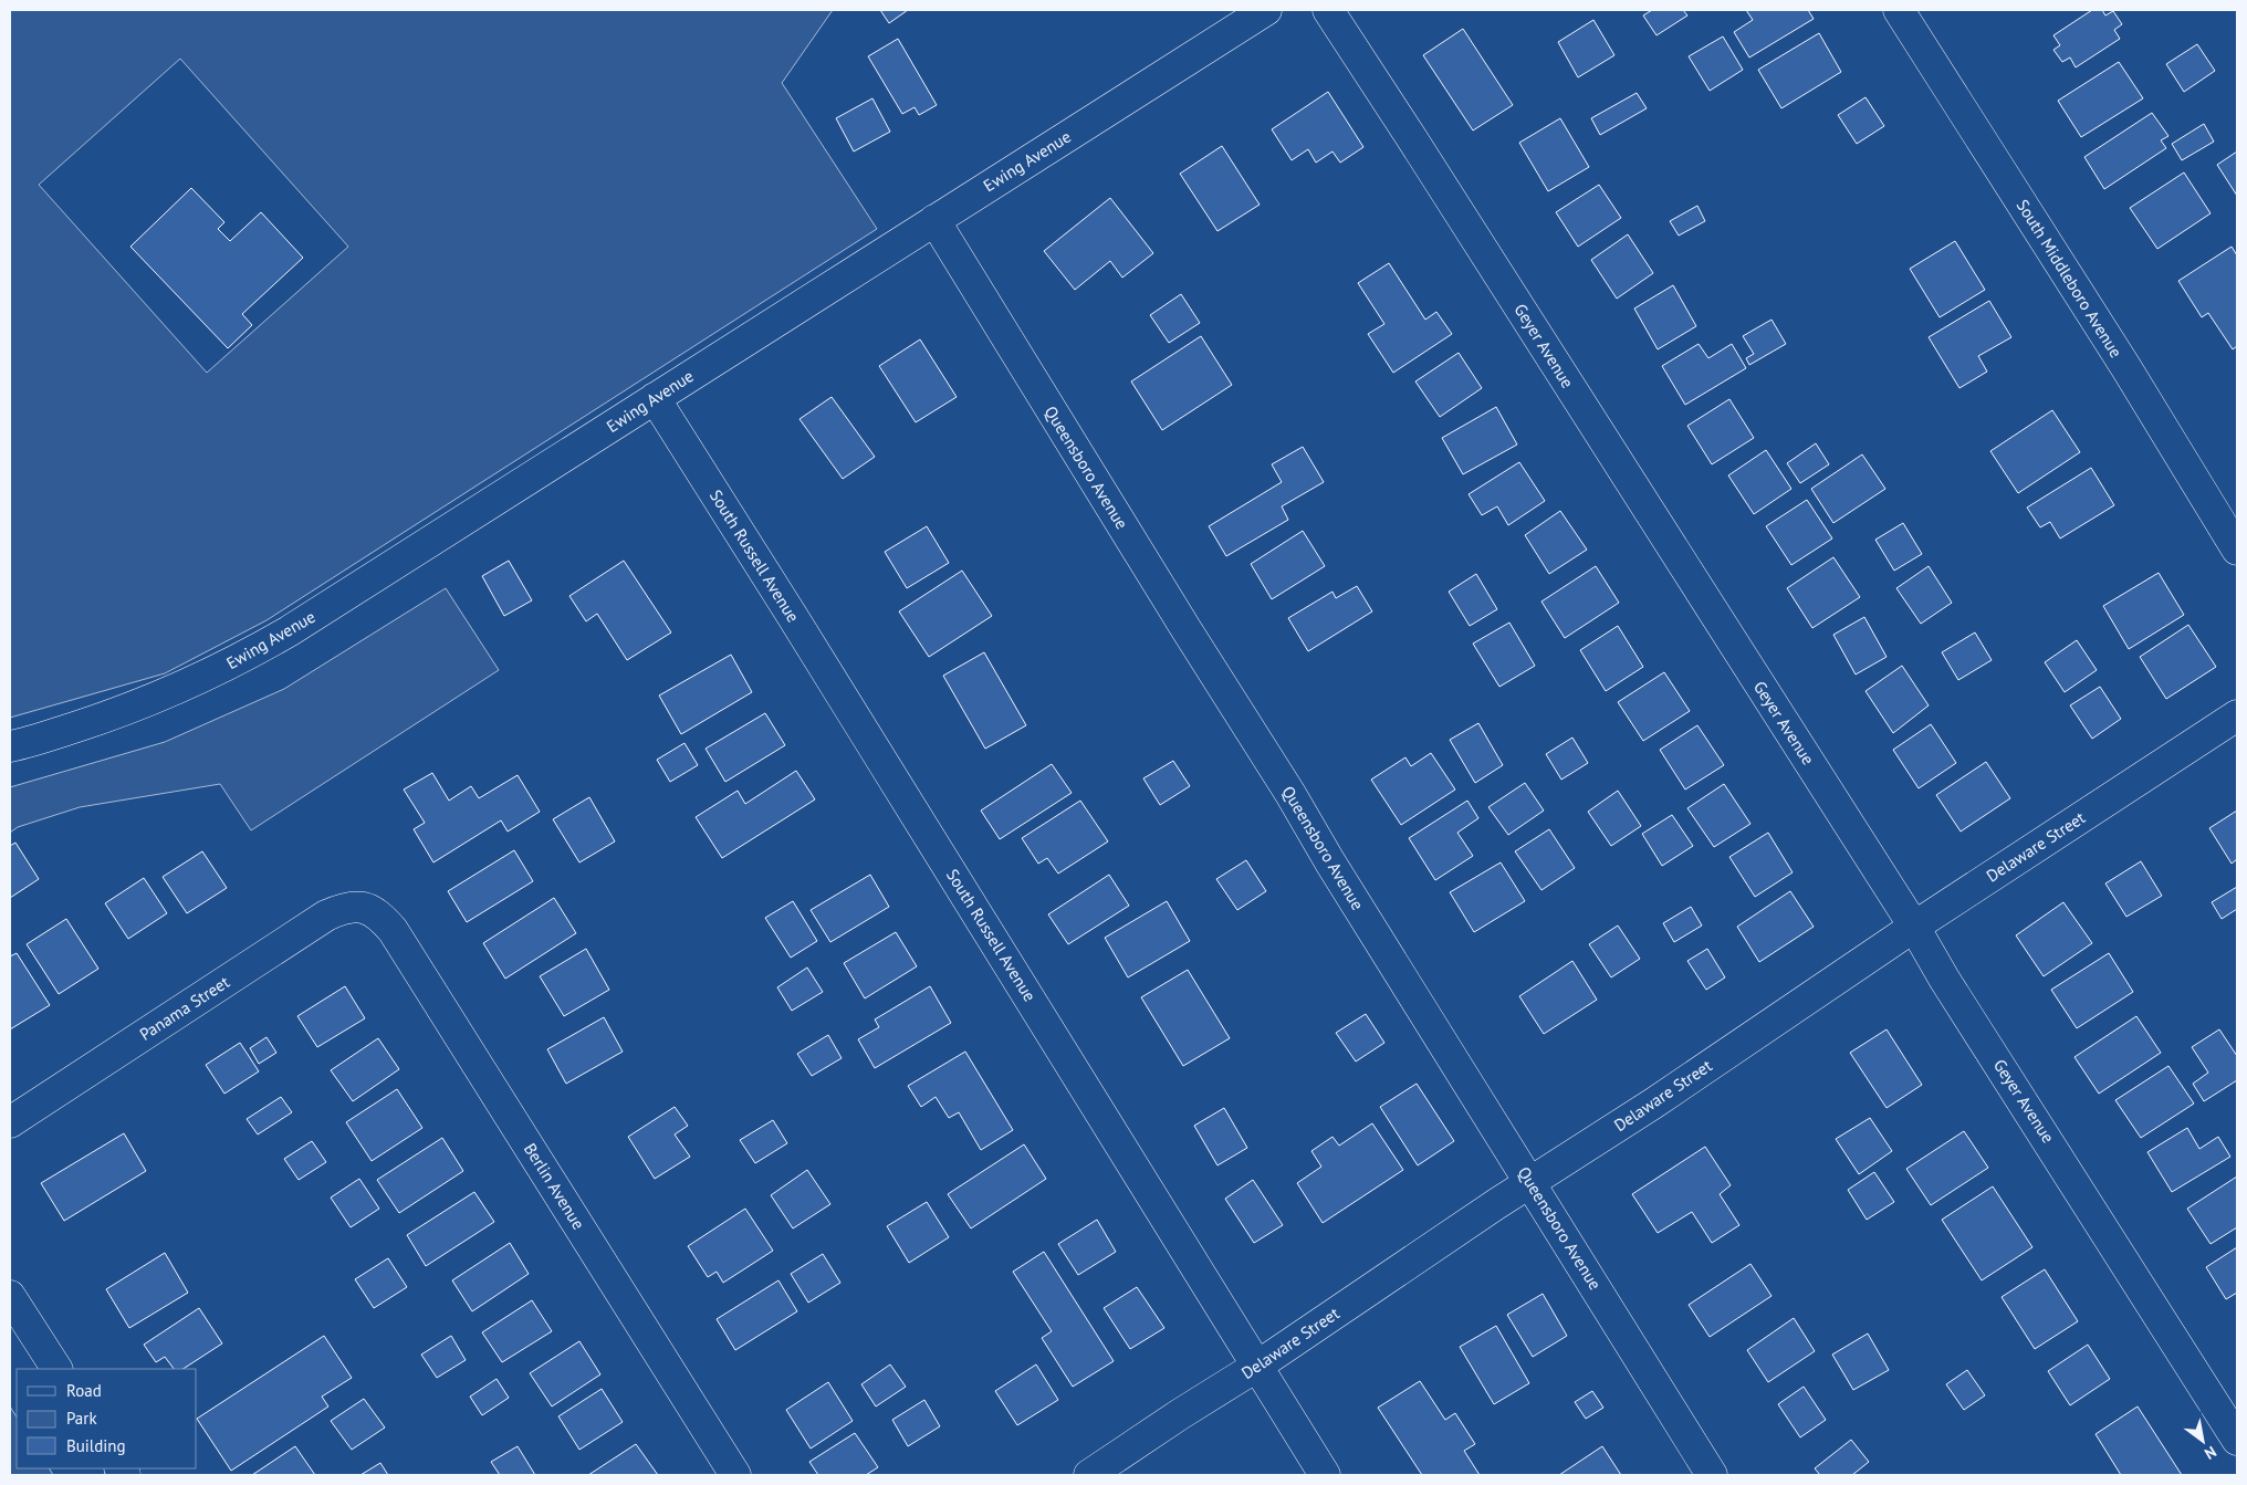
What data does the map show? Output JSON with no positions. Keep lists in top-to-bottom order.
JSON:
{
  "streets": {
    "street": [
      "Ewing Avenue",
      "South Middleboro Avenue",
      "Geyer Avenue",
      "Queensboro Avenue",
      "South Russell Avenue",
      "Delaware Street",
      "Panama Street",
      "Berlin Avenue"
    ]
  },
  "crossings": [
    ["Ewing Avenue", "Queensboro Avenue"],
    ["Ewing Avenue", "South Russell Avenue"],
    ["Geyer Avenue", "Delaware Street"],
    ["Queensboro Avenue", "Delaware Street"],
    ["South Russell Avenue", "Delaware Street"],
    ["Panama Street", "Berlin Avenue"]
  ],
  "legend": ["Road", "Park", "Building"],
  "north": "bottom right"
}
